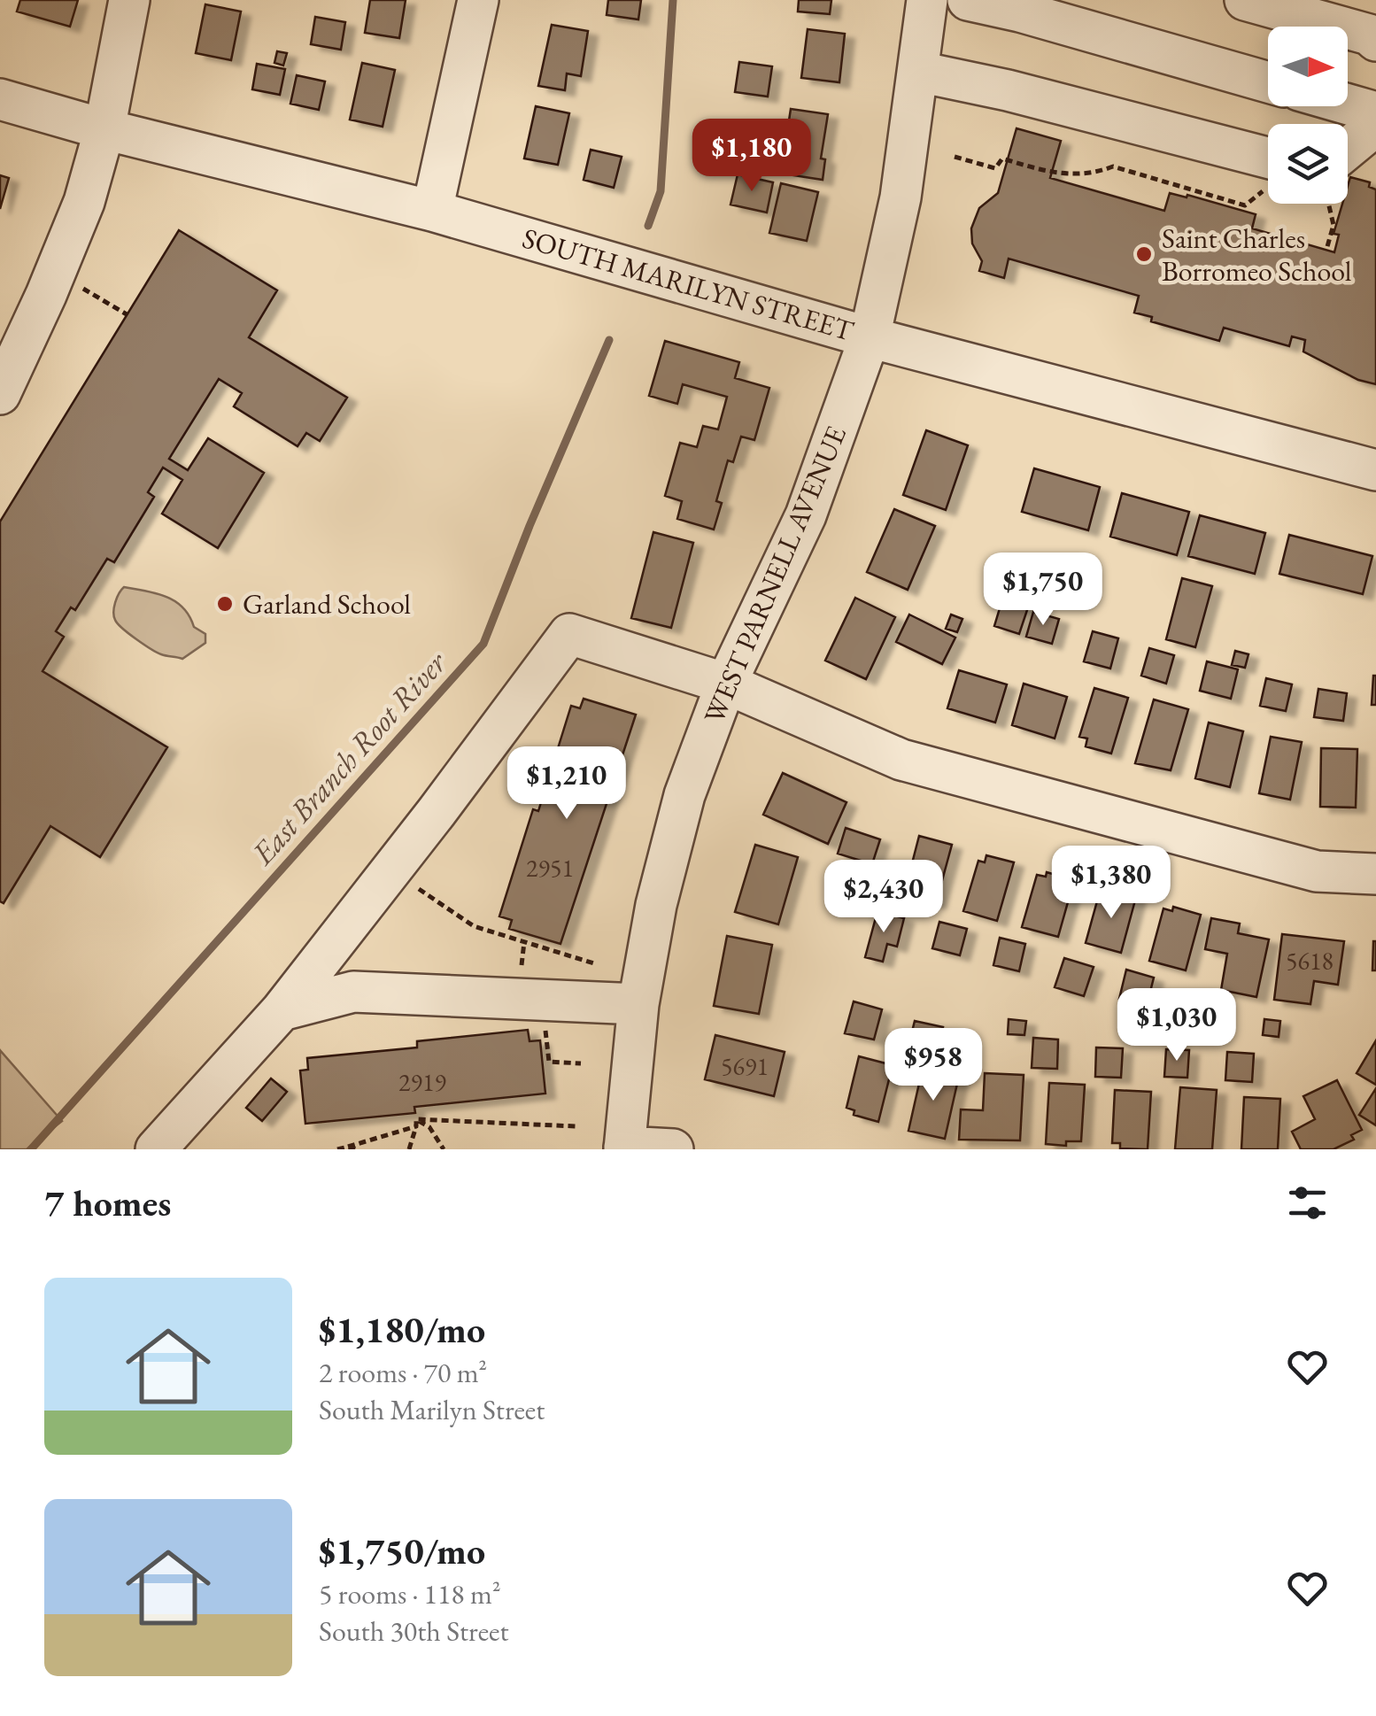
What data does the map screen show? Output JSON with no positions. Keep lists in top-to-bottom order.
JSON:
{
  "streets": {
    "street": ["SOUTH MARILYN STREET", "WEST PARNELL AVENUE"]
  },
  "crossings": [
    ["SOUTH MARILYN STREET", "WEST PARNELL AVENUE"]
  ],
  "water": ["East Branch Root River"],
  "places": ["Saint Charles Borromeo School", "Garland School"],
  "house_numbers": [
    "2951",
    "5618",
    "5691",
    "2919"
  ],
  "north": "right",
  "page": {
    "price": [
      "$1,180",
      "$1,750",
      "$1,210",
      "$1,380",
      "$2,430",
      "$1,030",
      "$958"
    ],
    "heading": "7 homes",
    "list": [
      {
        "name": "$1,180/mo",
        "note": "2 rooms · 70 m² · South Marilyn Street"
      },
      {
        "name": "$1,750/mo",
        "note": "5 rooms · 118 m² · South 30th Street"
      }
    ]
  }
}
